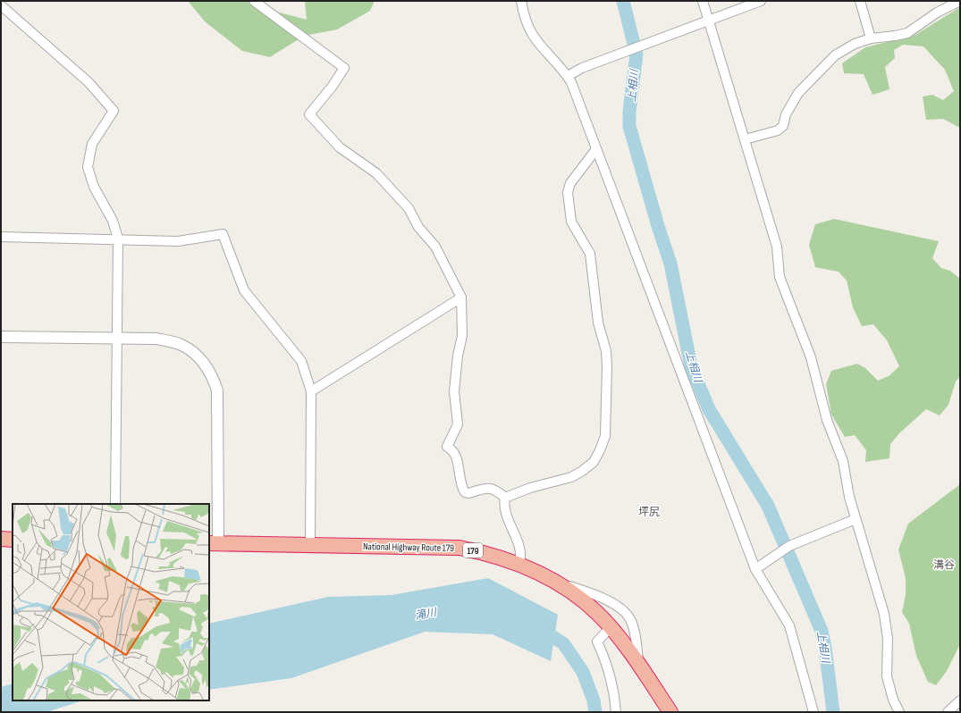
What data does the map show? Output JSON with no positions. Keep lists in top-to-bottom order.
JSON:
{
  "streets": {
    "highway": ["National Highway Route 179", "179"]
  },
  "districts": ["坪尻", "溝谷"],
  "water": ["上相川", "滝川"]
}
